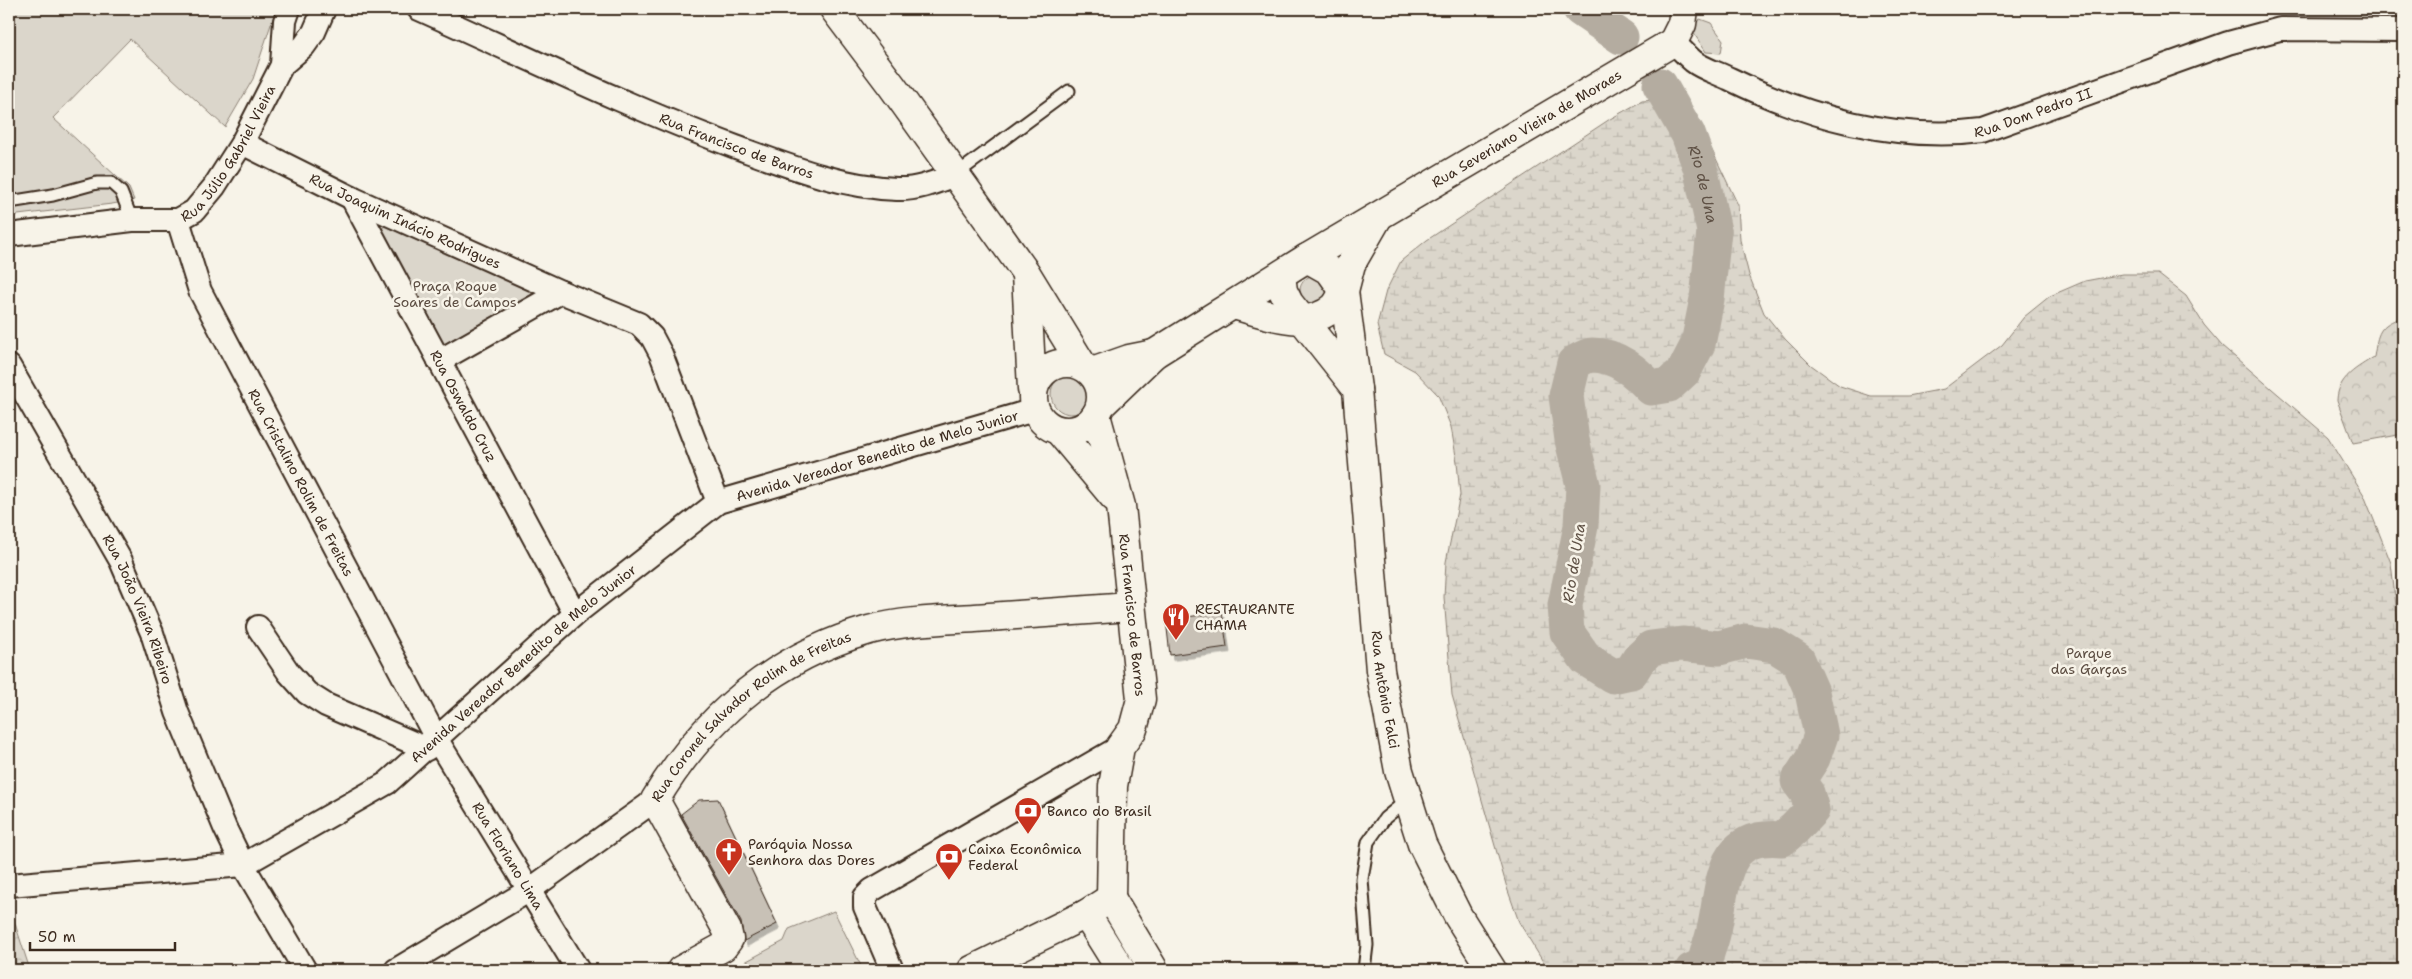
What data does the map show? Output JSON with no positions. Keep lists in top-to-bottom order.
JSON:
{
  "streets": {
    "main road": [
      "Rua Severiano Vieira de Moraes",
      "Rua Francisco de Barros",
      "Rua Antônio Falci",
      "Rua Coronel Salvador Rolim de Freitas"
    ],
    "street": [
      "Rua Dom Pedro II",
      "Rua Júlio Gabriel Vieira",
      "Rua Joaquim Inácio Rodrigues",
      "Rua Oswaldo Cruz",
      "Avenida Vereador Benedito de Melo Junior",
      "Rua Cristalino Rolim de Freitas",
      "Rua João Vieira Ribeiro",
      "Rua Floriano Lima"
    ]
  },
  "crossings": [
    ["Rua Dom Pedro II", "Rua Severiano Vieira de Moraes"],
    ["Rua Severiano Vieira de Moraes", "Rua Francisco de Barros"],
    ["Rua Severiano Vieira de Moraes", "Avenida Vereador Benedito de Melo Junior"],
    ["Rua Severiano Vieira de Moraes", "Rua Antônio Falci"],
    ["Rua Francisco de Barros", "Avenida Vereador Benedito de Melo Junior"],
    ["Rua Francisco de Barros", "Rua Coronel Salvador Rolim de Freitas"],
    ["Rua Júlio Gabriel Vieira", "Rua Joaquim Inácio Rodrigues"],
    ["Rua Júlio Gabriel Vieira", "Rua Cristalino Rolim de Freitas"],
    ["Rua Joaquim Inácio Rodrigues", "Rua Oswaldo Cruz"],
    ["Rua Joaquim Inácio Rodrigues", "Avenida Vereador Benedito de Melo Junior"],
    ["Rua Oswaldo Cruz", "Avenida Vereador Benedito de Melo Junior"],
    ["Avenida Vereador Benedito de Melo Junior", "Rua Cristalino Rolim de Freitas"],
    ["Avenida Vereador Benedito de Melo Junior", "Rua João Vieira Ribeiro"],
    ["Avenida Vereador Benedito de Melo Junior", "Rua Floriano Lima"],
    ["Rua Cristalino Rolim de Freitas", "Rua Floriano Lima"],
    ["Rua Coronel Salvador Rolim de Freitas", "Rua Floriano Lima"]
  ],
  "water": ["Rio de Una"],
  "parks": ["Praça Roque Soares de Campos", "Parque das Garças"],
  "places": {
    "restaurant": ["RESTAURANTE CHAMA"],
    "bank": ["Banco do Brasil", "Caixa Econômica Federal"],
    "church": ["Paróquia Nossa Senhora das Dores"]
  },
  "scale_bar": "50 m"
}
